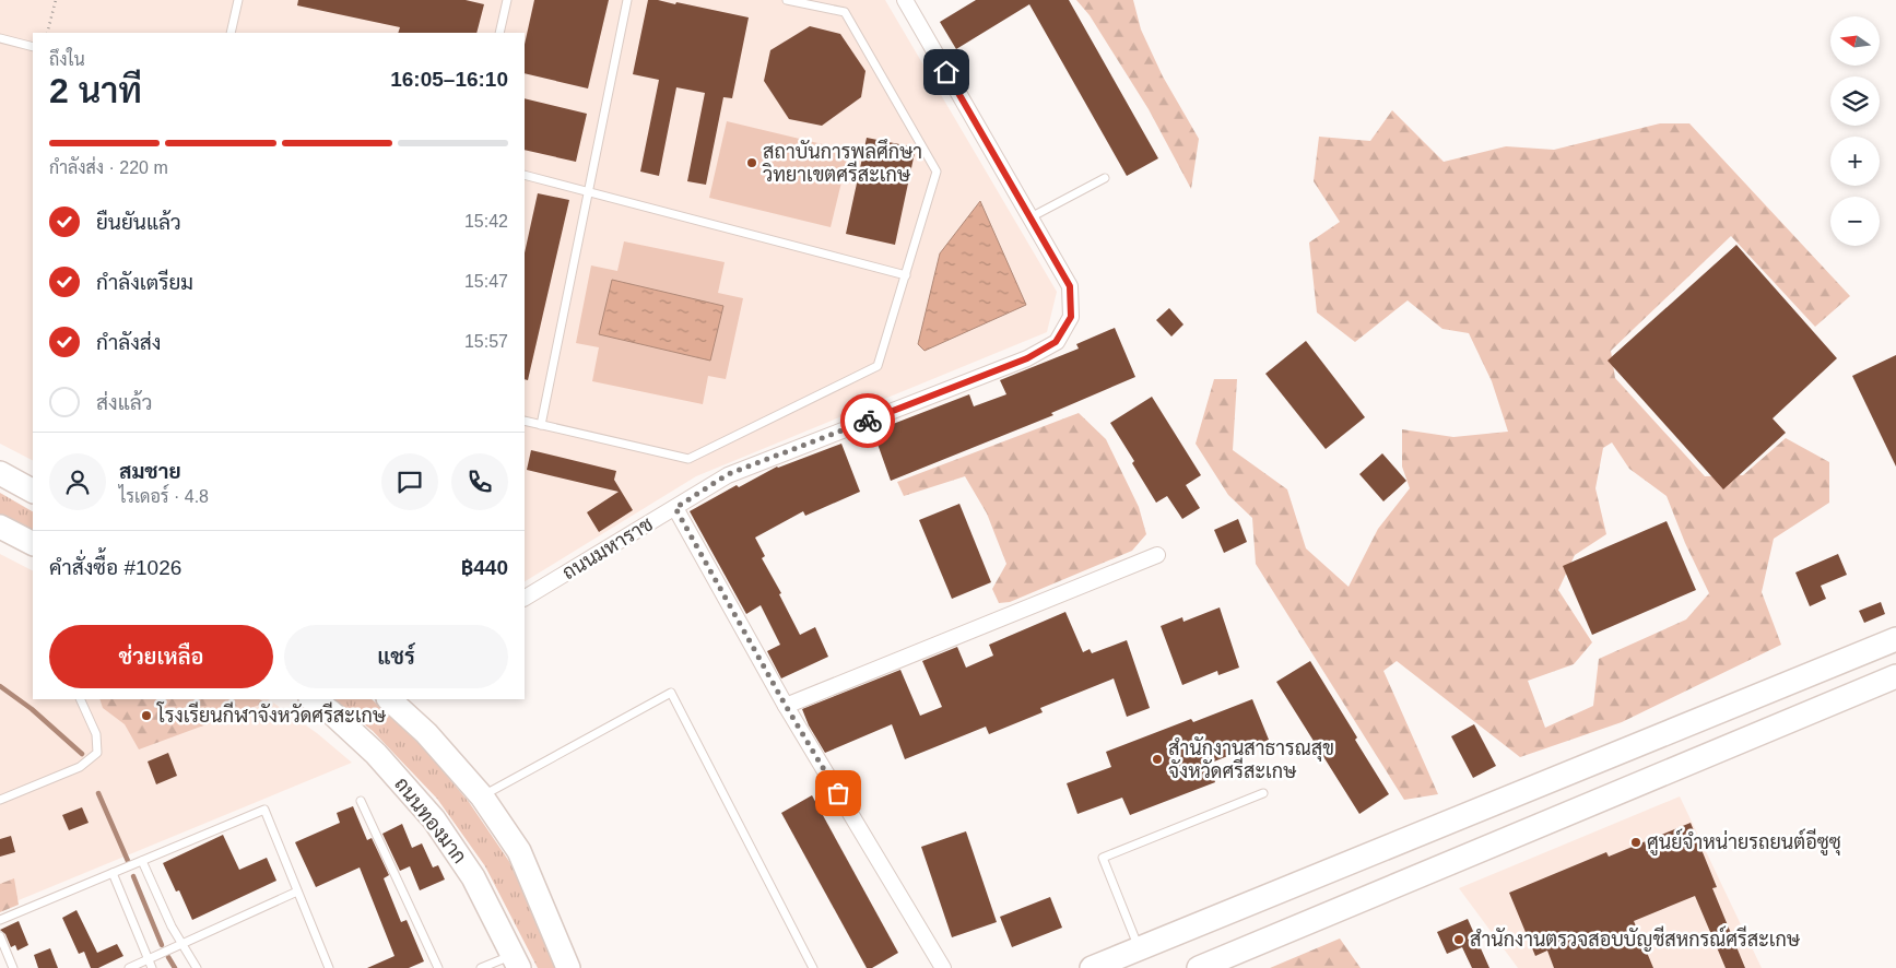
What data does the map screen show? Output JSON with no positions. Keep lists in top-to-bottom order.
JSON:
{
  "streets": {
    "main road": ["ถนนทองมาก"],
    "street": ["ถนนมหาราช"]
  },
  "places": [
    "สถาบันการพลศึกษา วิทยาเขตศรีสะเกษ",
    "โรงเรียนกีฬาจังหวัดศรีสะเกษ",
    "สำนักงานสาธารณสุข จังหวัดศรีสะเกษ",
    "ศูนย์จำหน่ายรถยนต์อีซูซุ",
    "สำนักงานตรวจสอบบัญชีสหกรณ์ศรีสะเกษ"
  ],
  "north": "left",
  "page": {
    "map_buttons": ["+", "−"],
    "heading": ["2 นาที", "ถึงใน", "16:05–16:10"],
    "panel": [
      "สมชาย",
      "ไรเดอร์ · 4.8",
      "คำสั่งซื้อ #1026",
      "฿440"
    ],
    "bar": "กำลังส่ง · 220 m",
    "list": [
      ["ยืนยันแล้ว", "15:42"],
      ["กำลังเตรียม", "15:47"],
      ["กำลังส่ง", "15:57"],
      "ส่งแล้ว"
    ],
    "buttons": ["ช่วยเหลือ", "แชร์"]
  }
}
